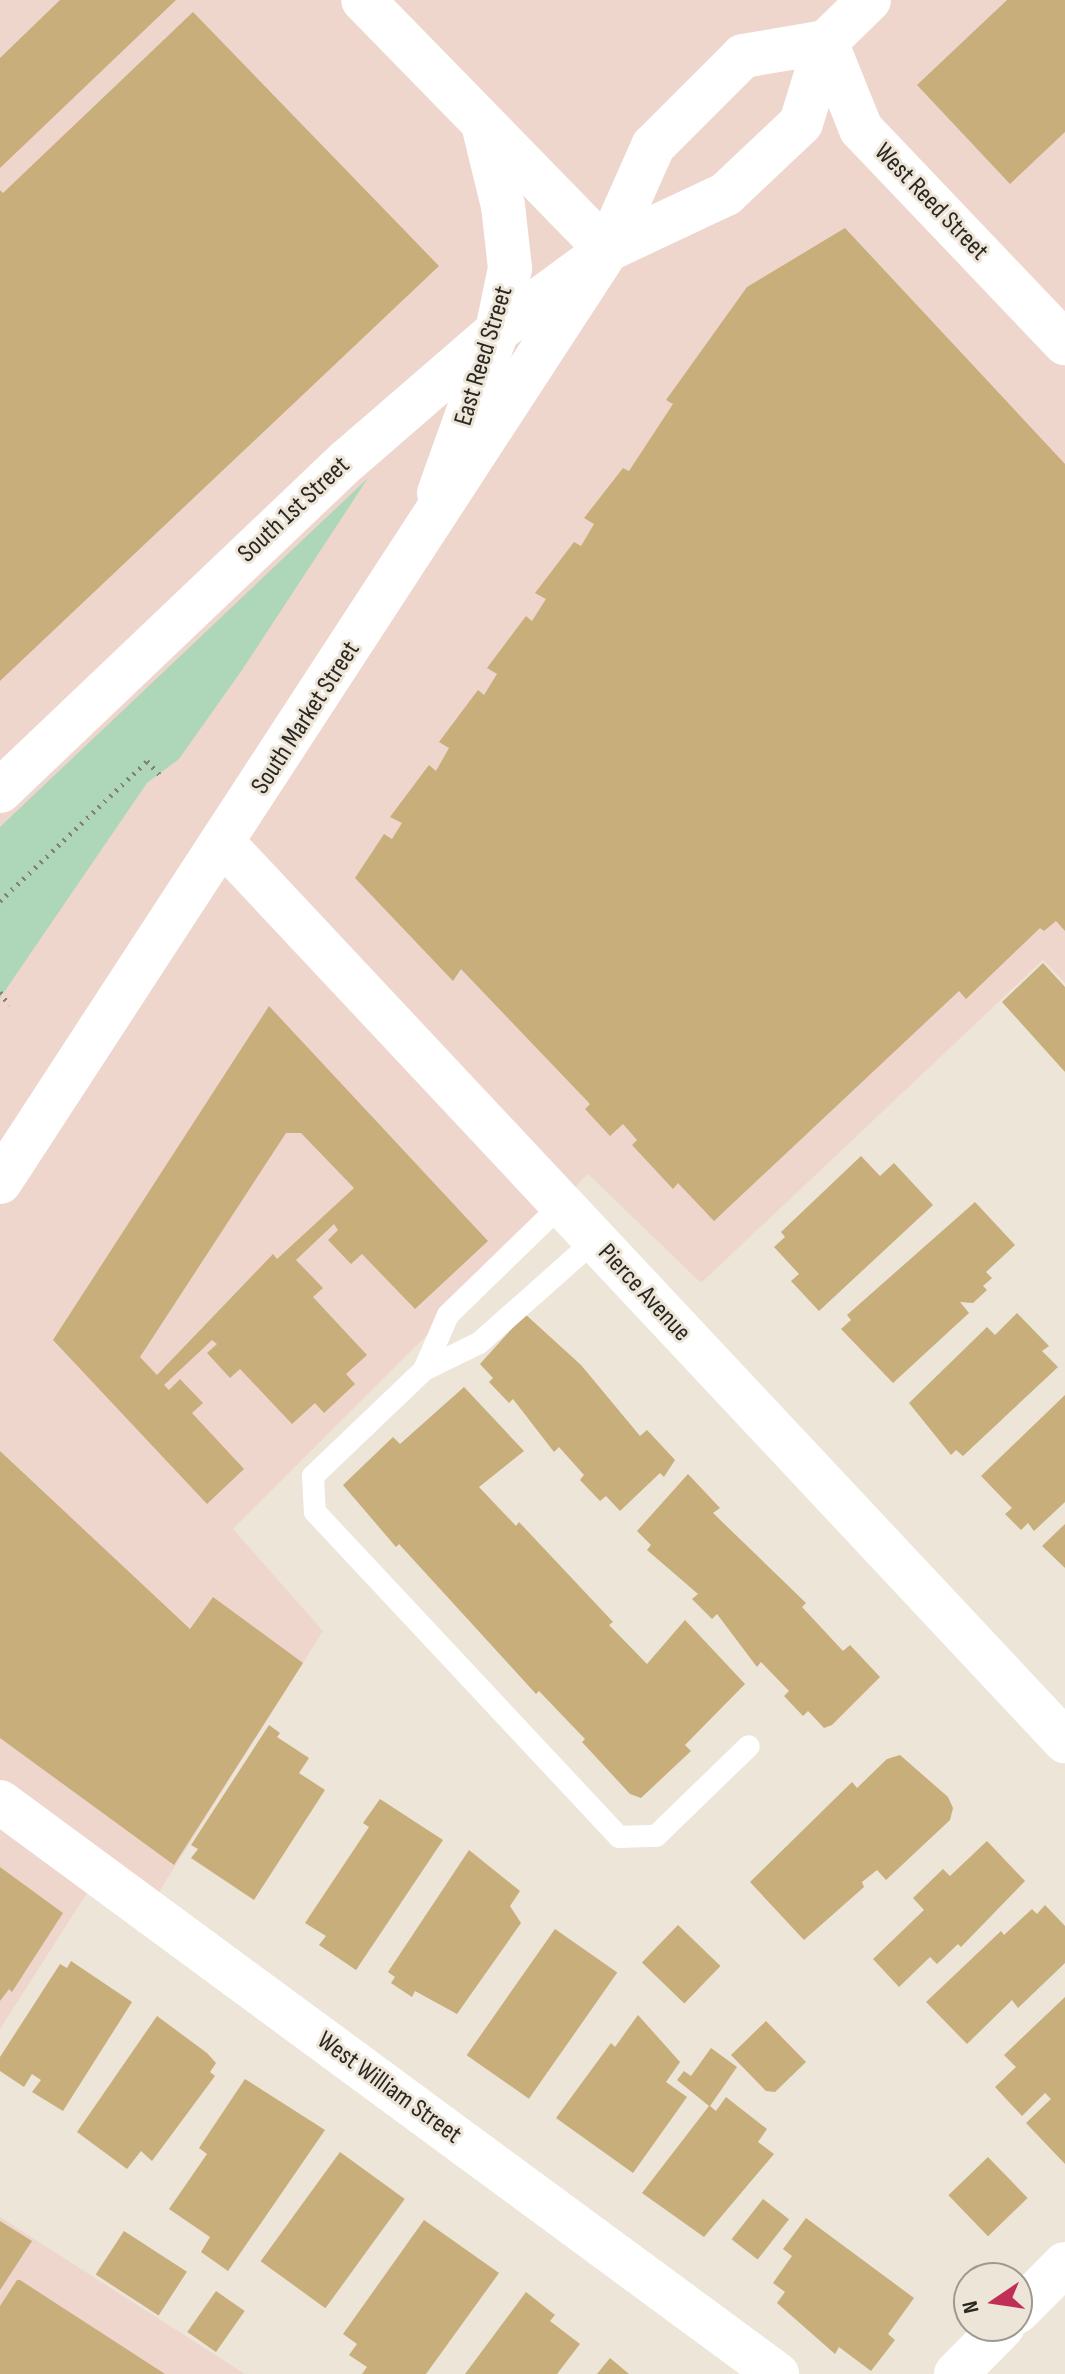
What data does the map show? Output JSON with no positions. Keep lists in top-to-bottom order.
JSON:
{
  "streets": {
    "street": [
      "West Reed Street",
      "East Reed Street",
      "South 1st Street",
      "South Market Street",
      "Pierce Avenue",
      "West William Street"
    ]
  },
  "crossings": [
    ["West Reed Street", "South 1st Street"],
    ["East Reed Street", "South 1st Street"],
    ["East Reed Street", "South Market Street"],
    ["South 1st Street", "South Market Street"],
    ["South Market Street", "Pierce Avenue"]
  ],
  "north": "left"
}
